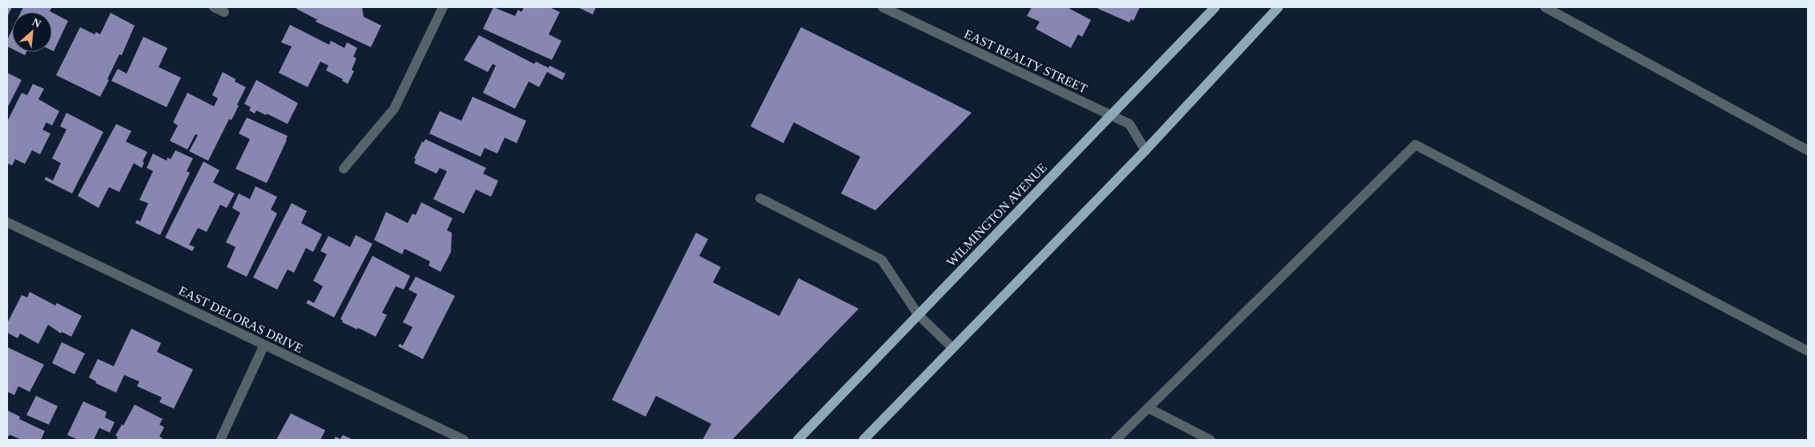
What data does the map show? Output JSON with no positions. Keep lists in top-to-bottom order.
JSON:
{
  "streets": {
    "main road": ["WILMINGTON AVENUE"],
    "street": ["EAST REALTY STREET", "EAST DELORAS DRIVE"]
  },
  "crossings": [
    ["EAST REALTY STREET", "WILMINGTON AVENUE"]
  ],
  "north": "top right"
}
